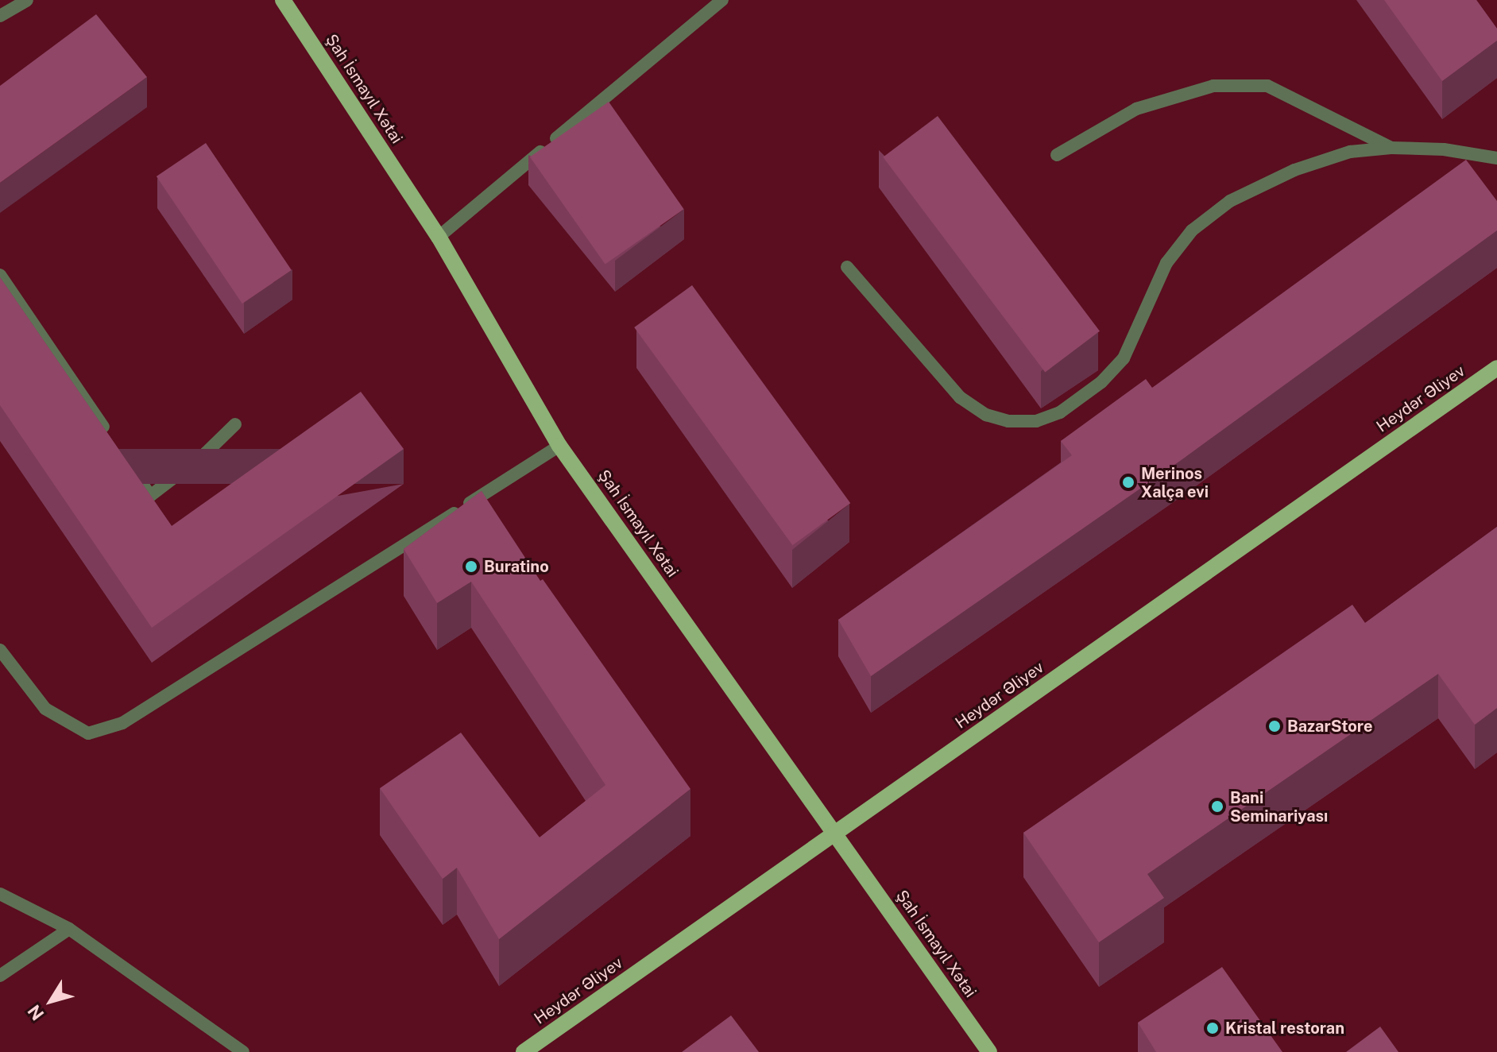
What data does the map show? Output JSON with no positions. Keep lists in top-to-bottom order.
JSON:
{
  "streets": {
    "main road": ["Şah İsmayıl Xətai", "Heydər Əliyev"]
  },
  "crossings": [
    ["Şah İsmayıl Xətai", "Heydər Əliyev"]
  ],
  "places": [
    "Merinos Xalça evi",
    "Buratino",
    "BazarStore",
    "Bani Seminariyası",
    "Kristal restoran"
  ],
  "north": "bottom left"
}
